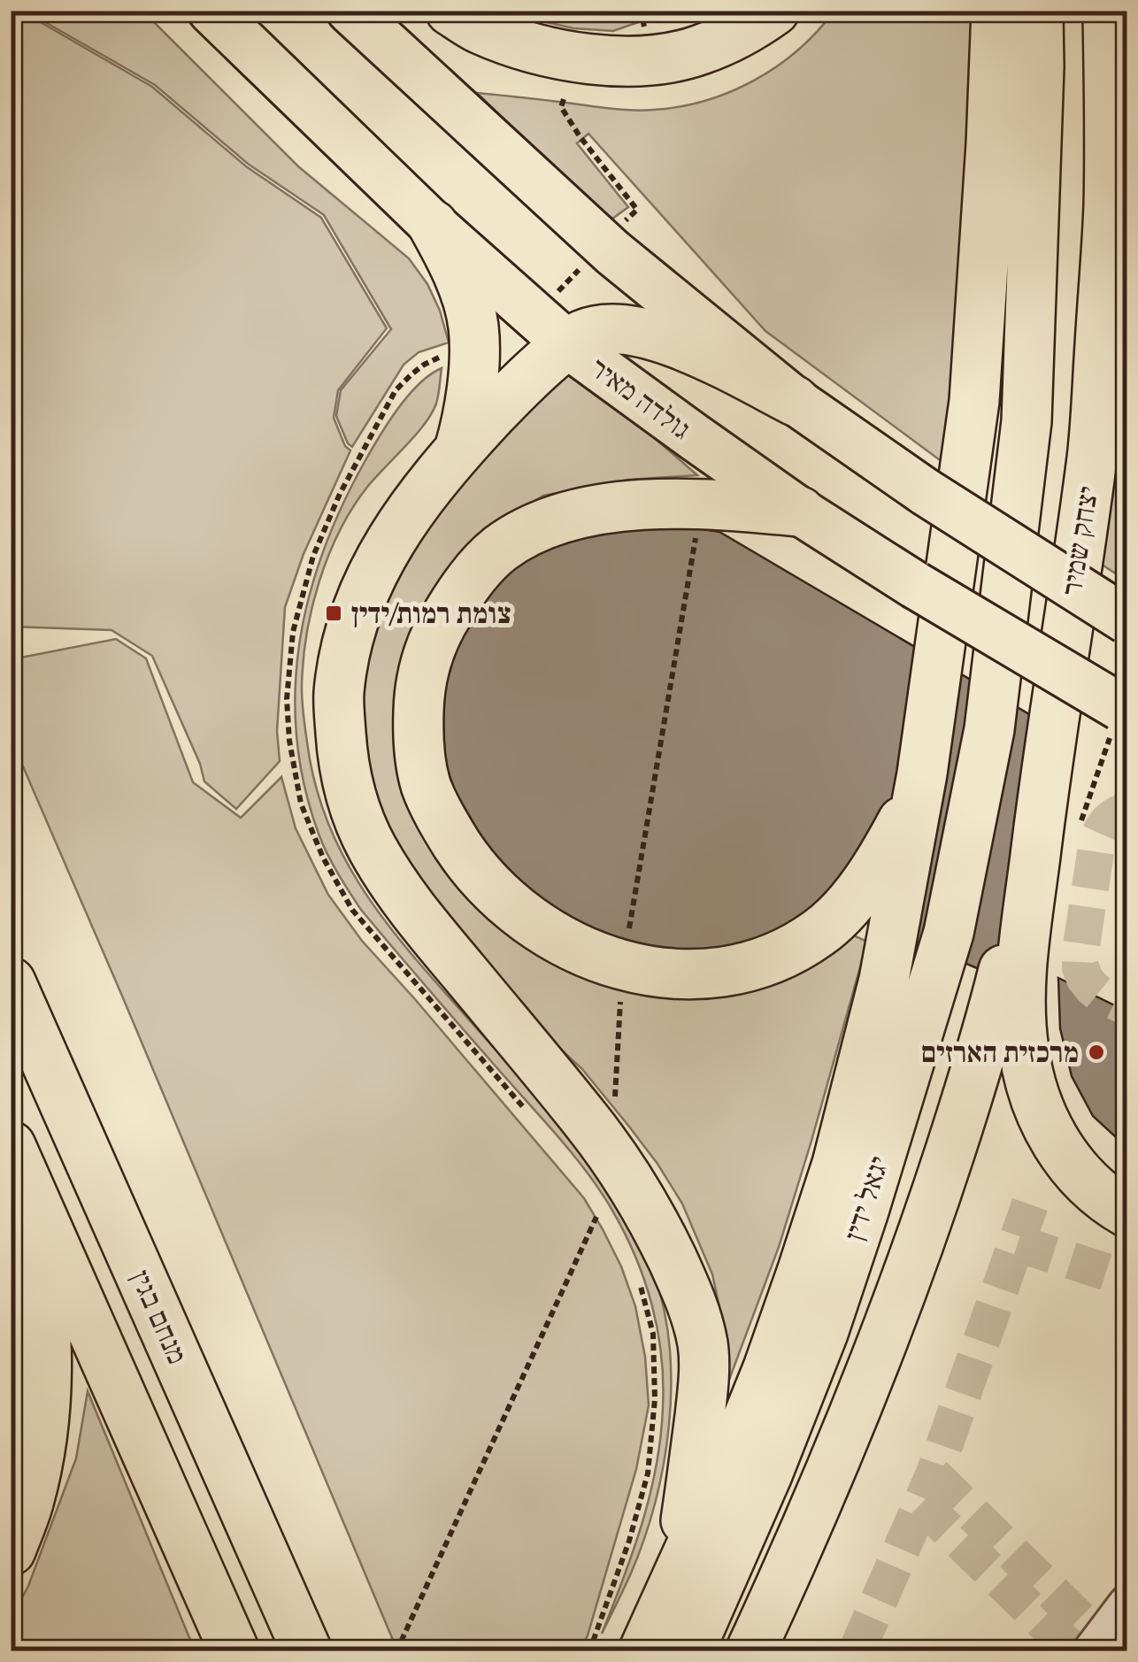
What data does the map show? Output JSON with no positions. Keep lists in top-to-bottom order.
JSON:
{
  "streets": {
    "highway": ["יצחק שמיר", "יגאל ידין", "מנחם בגין"],
    "main road": ["גולדה מאיר"]
  },
  "places": {
    "transit": ["צומת רמות/ידין"],
    "other": ["מרכזית הארזים"]
  }
}
